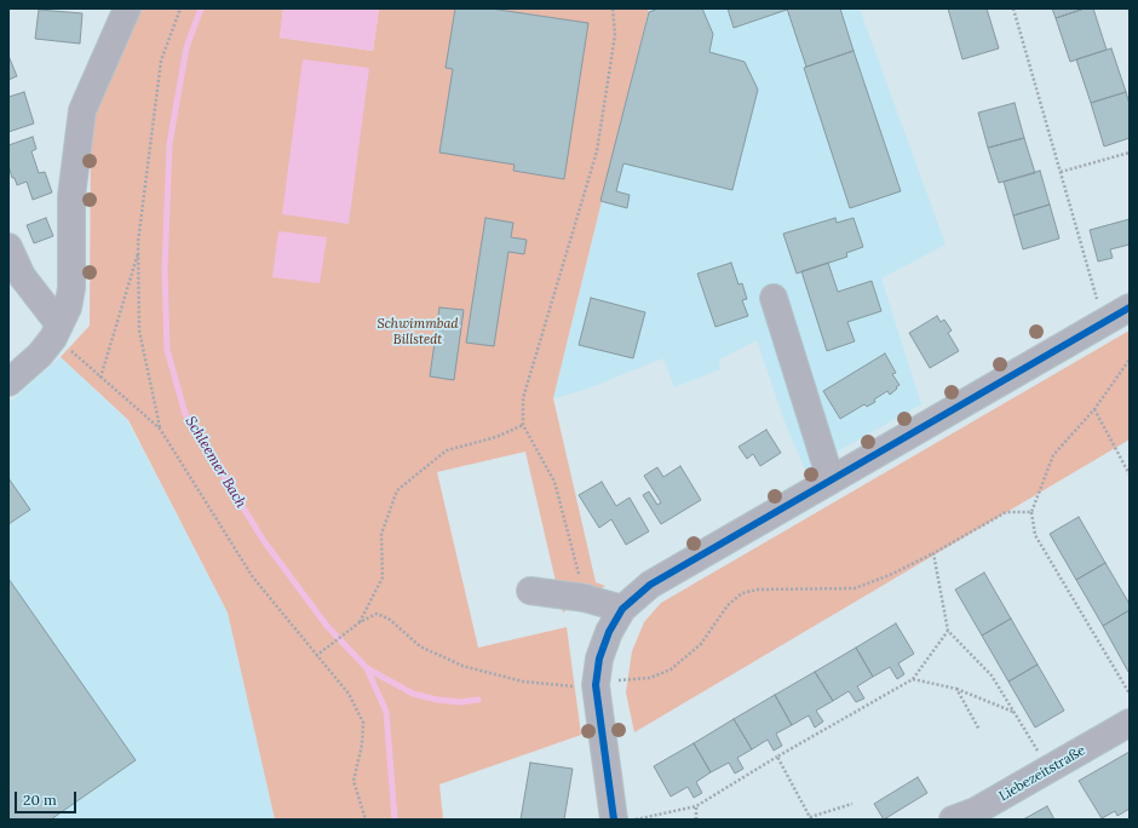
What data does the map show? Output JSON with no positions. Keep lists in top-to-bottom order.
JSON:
{
  "streets": {
    "street": ["Liebezeitstraße"]
  },
  "water": ["Schleemer Bach"],
  "parks": ["Schwimmbad Billstedt"],
  "scale_bar": "20 m"
}
